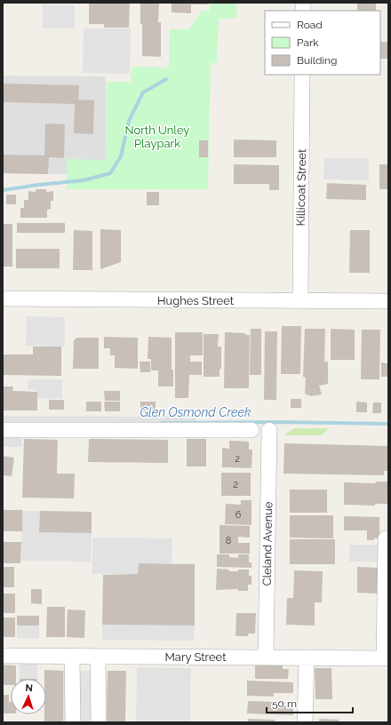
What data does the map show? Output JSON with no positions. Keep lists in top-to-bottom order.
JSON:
{
  "streets": {
    "street": [
      "Killicoat Street",
      "Hughes Street",
      "Cleland Avenue",
      "Mary Street"
    ]
  },
  "crossings": [
    ["Killicoat Street", "Hughes Street"],
    ["Cleland Avenue", "Mary Street"]
  ],
  "water": ["Glen Osmond Creek"],
  "parks": ["North Unley Playpark"],
  "house_numbers": [
    "2",
    "2",
    "6",
    "8"
  ],
  "legend": ["Road", "Park", "Building"],
  "scale_bar": "50 m",
  "north": "top"
}
